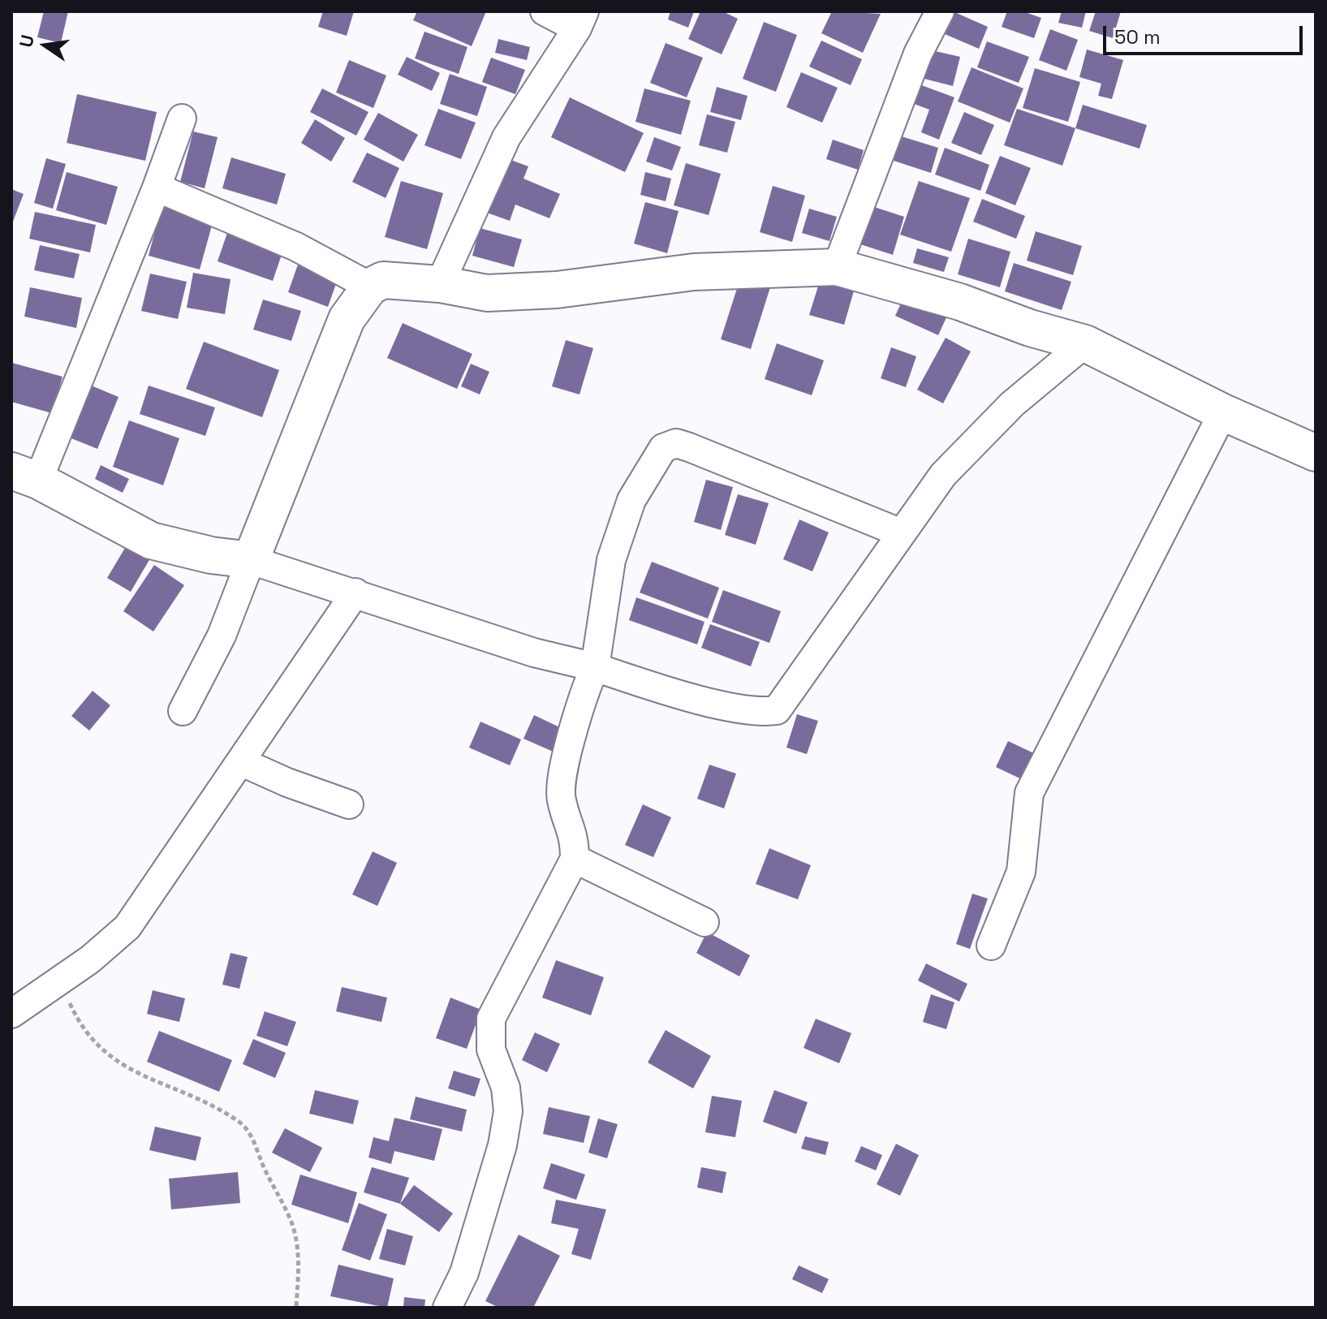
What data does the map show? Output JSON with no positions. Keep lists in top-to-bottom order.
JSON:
{
  "scale_bar": "50 m",
  "north": "left"
}
